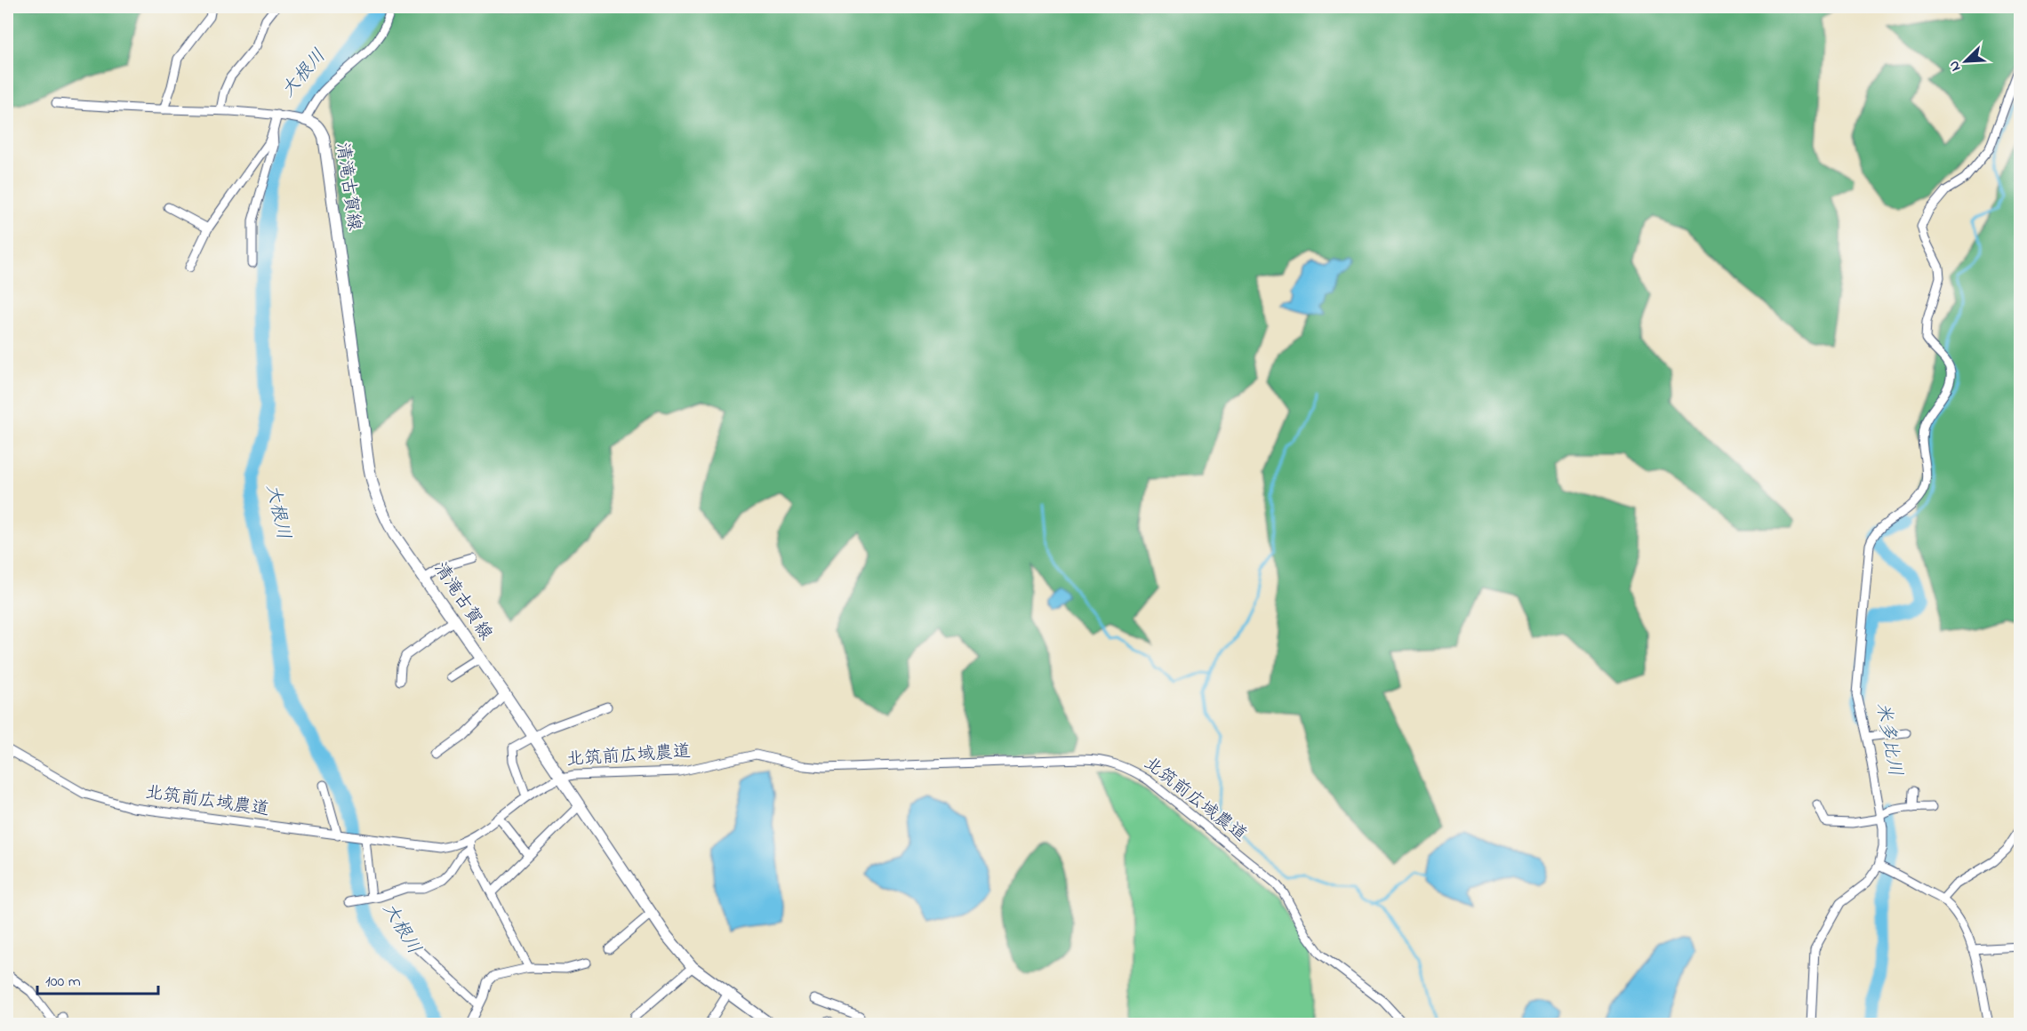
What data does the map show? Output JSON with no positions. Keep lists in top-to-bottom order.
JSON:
{
  "streets": {
    "main road": ["清滝古賀線"],
    "street": ["北筑前広域農道"]
  },
  "crossings": [
    ["清滝古賀線", "北筑前広域農道"]
  ],
  "water": ["大根川", "米多比川"],
  "scale_bar": "100 m",
  "north": "bottom left"
}
